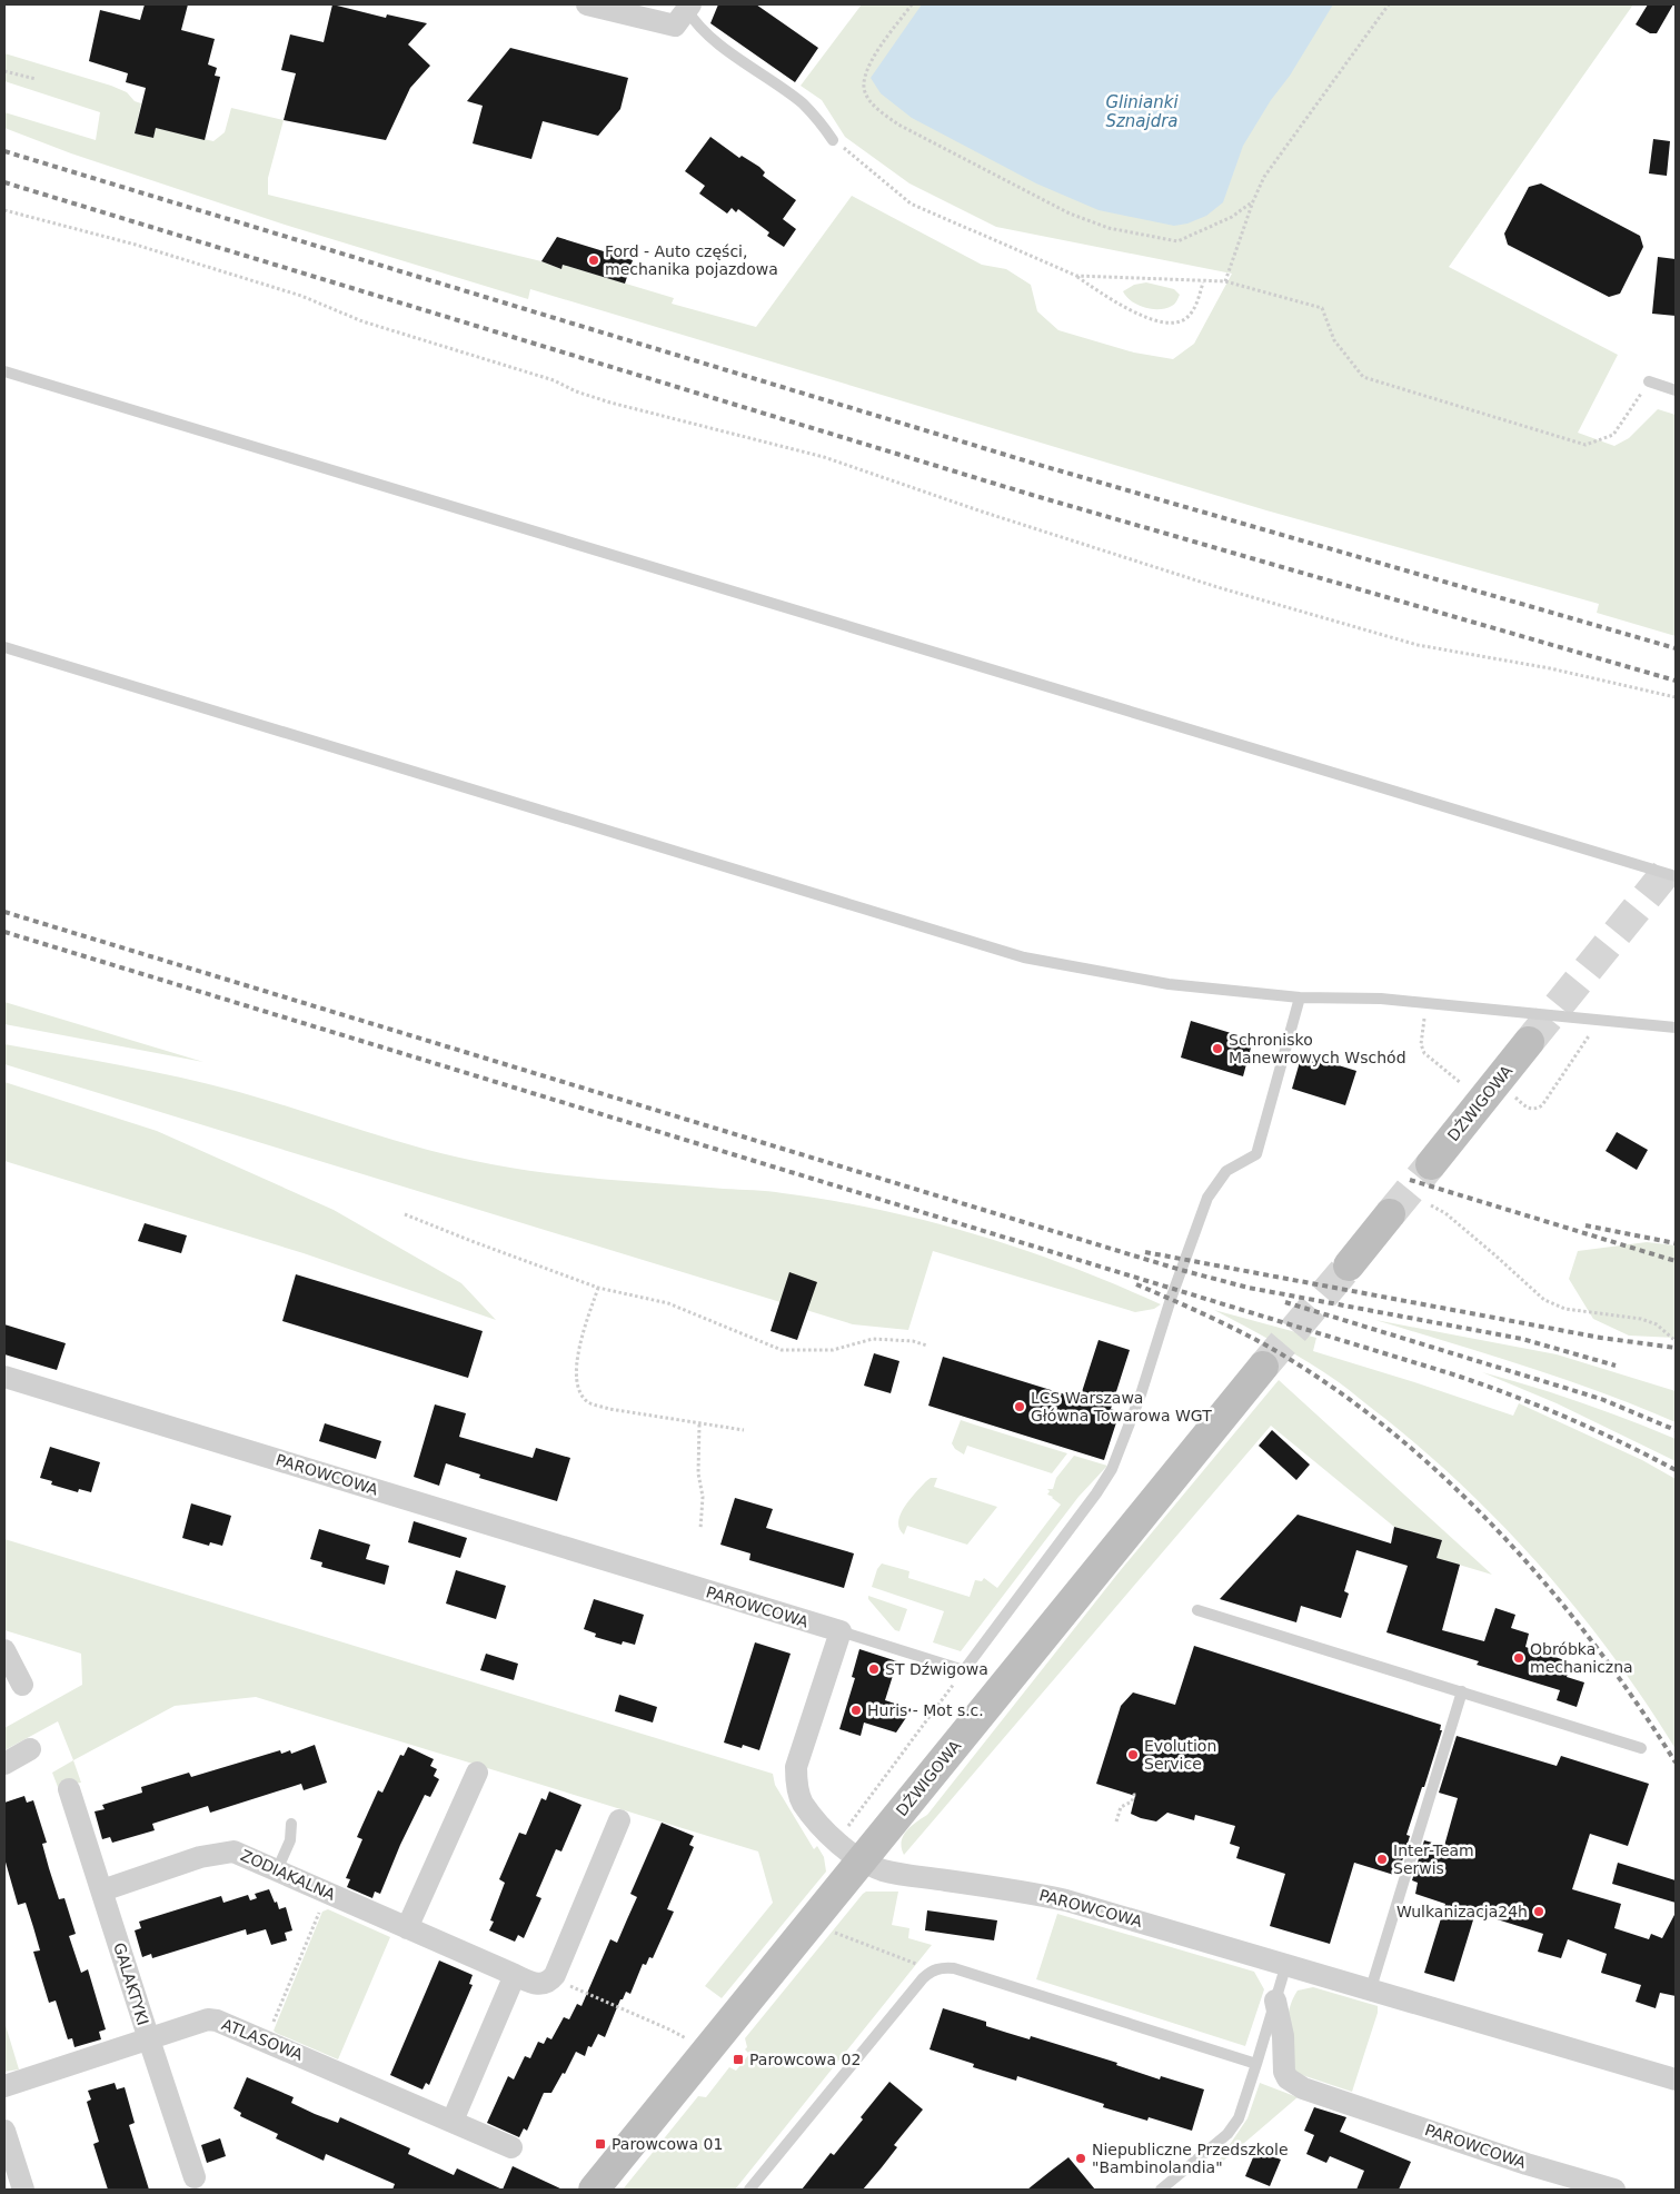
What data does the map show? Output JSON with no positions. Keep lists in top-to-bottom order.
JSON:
{
  "streets": {
    "main road": ["DŹWIGOWA"],
    "street": [
      "PAROWCOWA",
      "ZODIAKALNA",
      "GALAKTYKI",
      "ATLASOWA"
    ]
  },
  "crossings": [
    ["DŹWIGOWA", "PAROWCOWA"],
    ["ZODIAKALNA", "GALAKTYKI"],
    ["GALAKTYKI", "ATLASOWA"]
  ],
  "water": ["Glinianki Sznajdra"],
  "places": {
    "other": [
      "Ford - Auto części, mechanika pojazdowa",
      "Schronisko Manewrowych Wschód",
      "LCS Warszawa Główna Towarowa WGT",
      "Obróbka mechaniczna",
      "ST Dźwigowa",
      "Huris - Mot s.c.",
      "Evolution Service",
      "Inter-Team Serwis",
      "Wulkanizacja24h",
      "Niepubliczne Przedszkole \"Bambinolandia\""
    ],
    "transit": ["Parowcowa 02", "Parowcowa 01"]
  }
}
